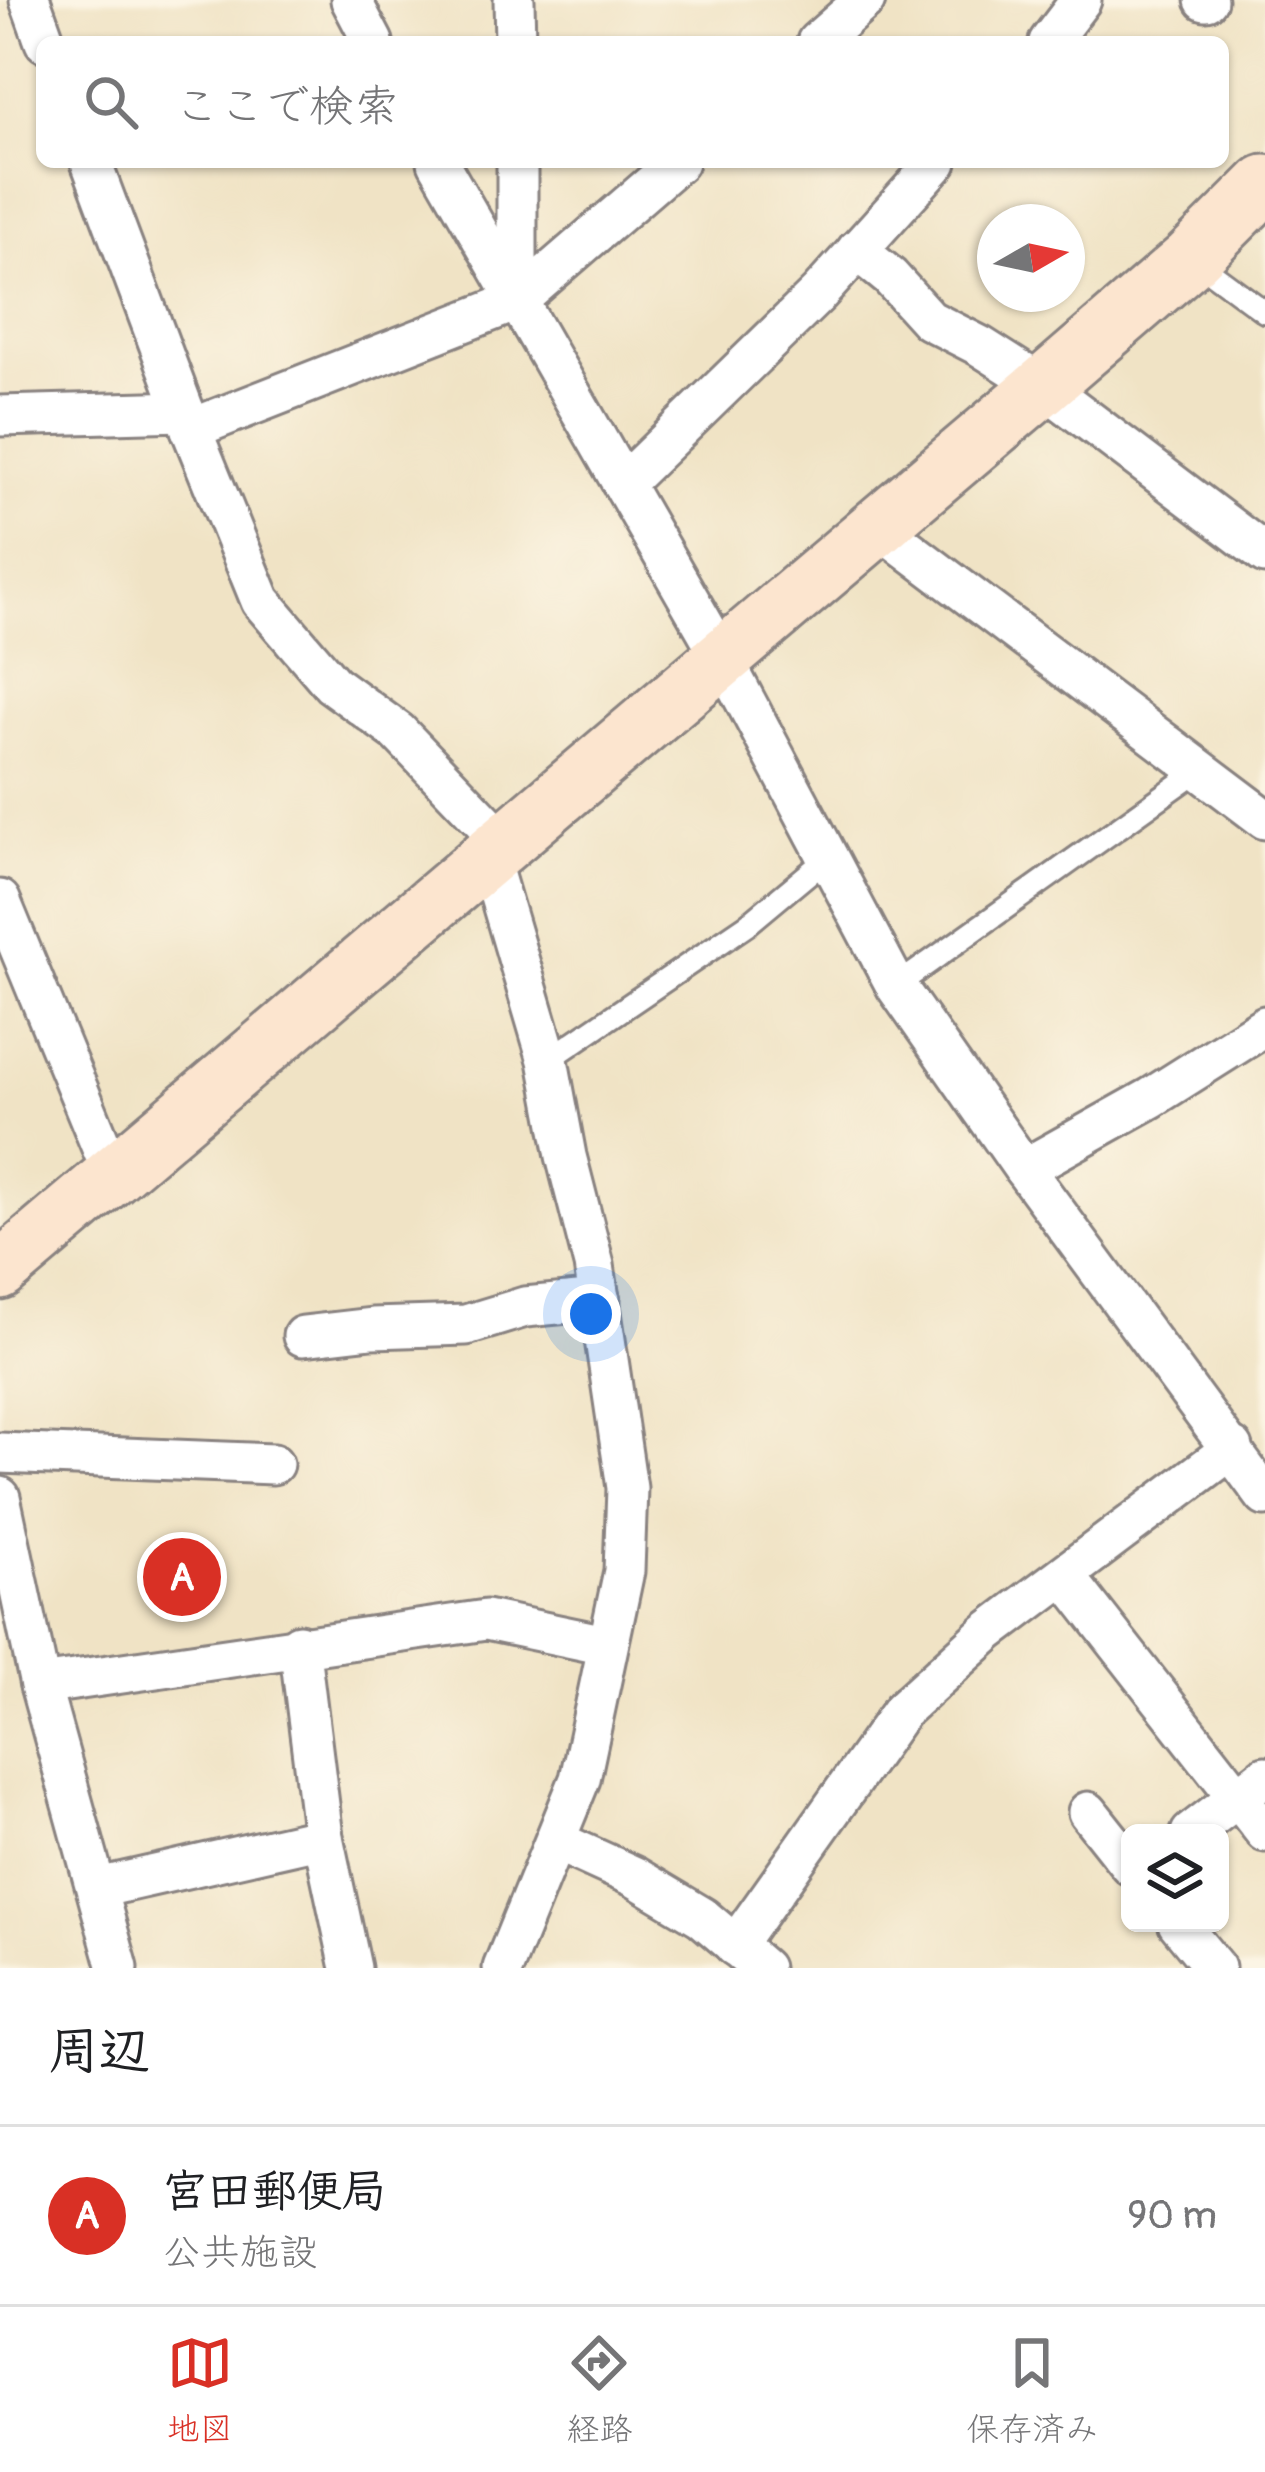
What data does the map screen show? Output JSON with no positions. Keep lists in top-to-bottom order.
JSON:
{
  "north": "right",
  "page": {
    "search": "ここで検索",
    "pins": "A",
    "heading": "周辺",
    "list": [
      {
        "mark": "A",
        "name": "宮田郵便局",
        "note": "公共施設",
        "value": "90 m"
      }
    ],
    "nav": ["地図", "経路", "保存済み"]
  }
}
